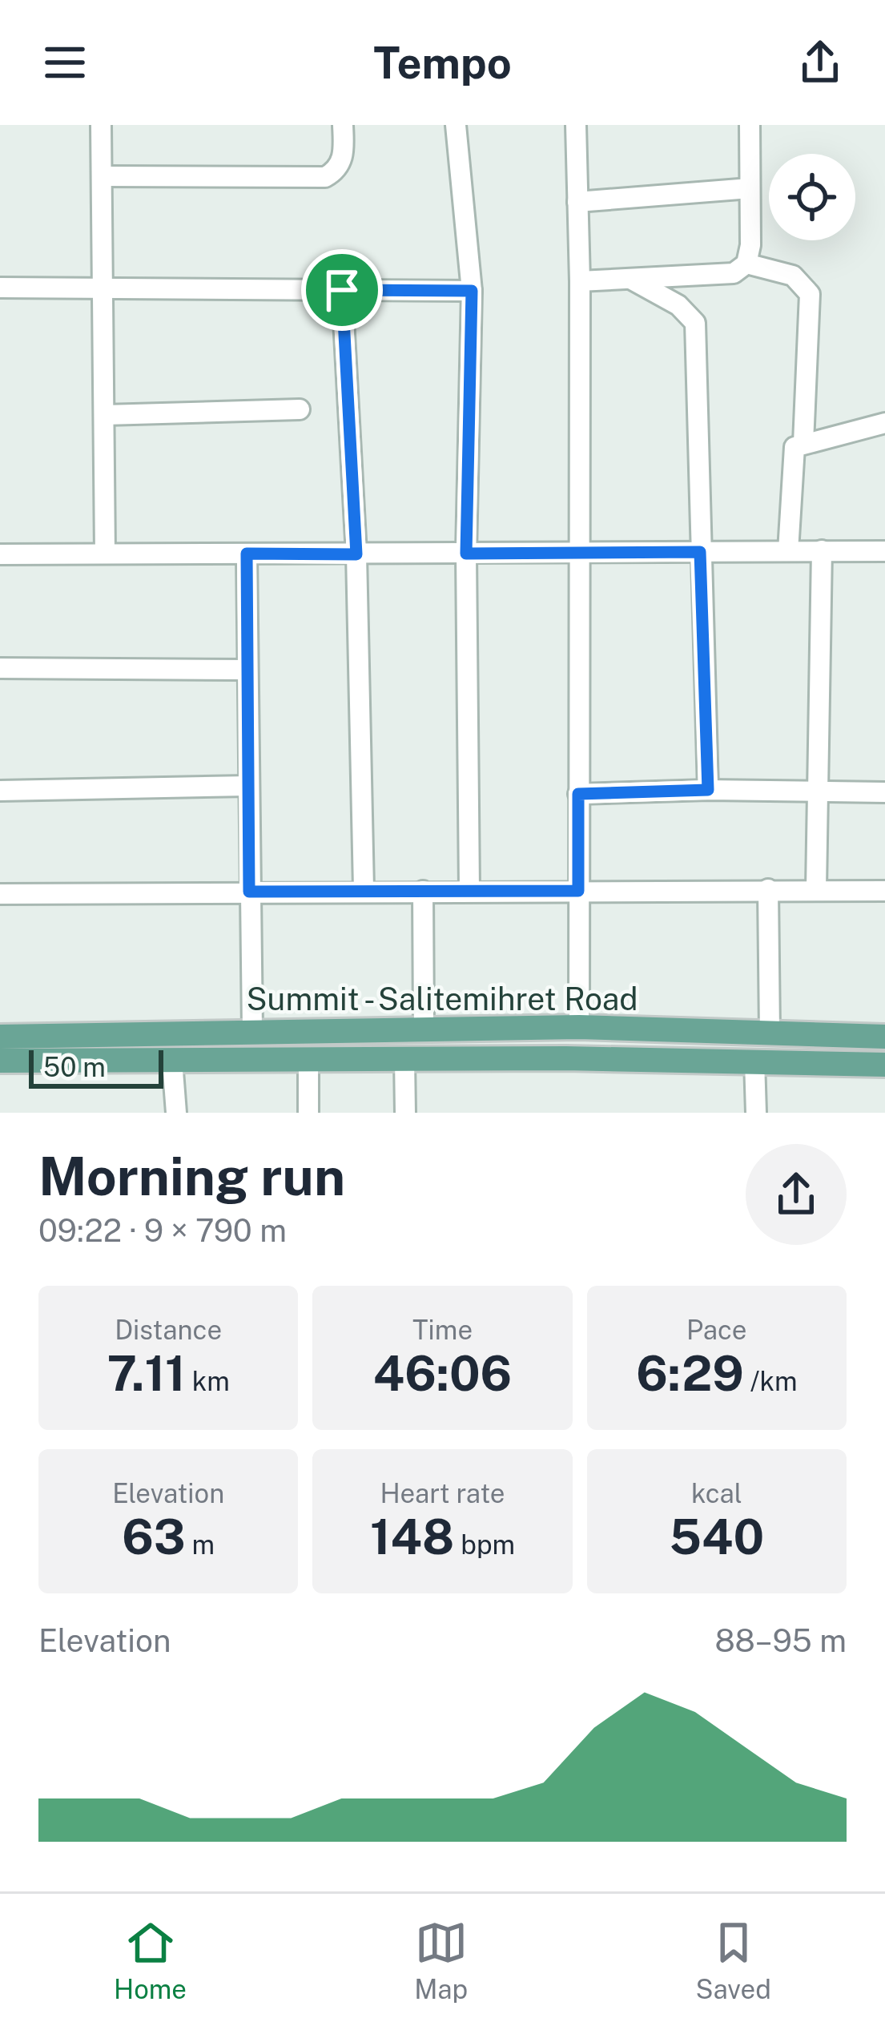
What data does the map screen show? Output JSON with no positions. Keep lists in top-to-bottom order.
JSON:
{
  "streets": {
    "main road": ["Summit - Salitemihret Road"]
  },
  "scale_bar": "50 m",
  "page": {
    "header": "Tempo",
    "scale": "50 m",
    "heading": ["Morning run", "09:22 · 9 × 790 m"],
    "stats": [
      ["Distance", "7.11 km"],
      ["Time", "46:06"],
      ["Pace", "6:29 /km"],
      ["Elevation", "63 m"],
      ["Heart rate", "148 bpm"],
      ["kcal", "540"]
    ],
    "chart": ["Elevation", "88–95 m"],
    "tabs": ["Home", "Map", "Saved"]
  }
}
